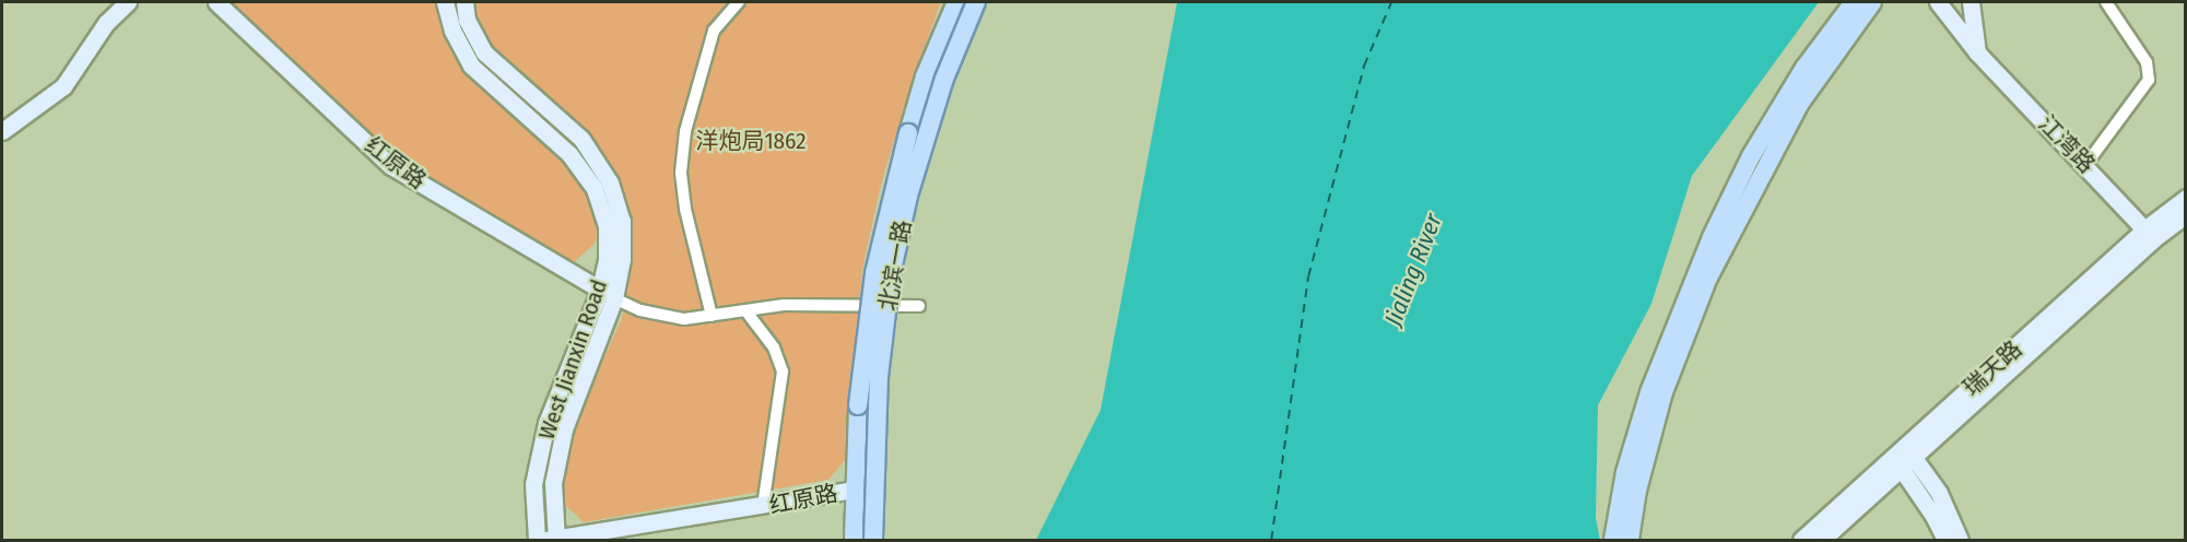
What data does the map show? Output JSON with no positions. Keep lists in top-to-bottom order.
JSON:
{
  "streets": {
    "main road": [
      "江湾路",
      "红原路",
      "北滨一路",
      "West Jianxin Road",
      "瑞天路"
    ]
  },
  "crossings": [
    ["江湾路", "瑞天路"],
    ["红原路", "北滨一路"],
    ["红原路", "West Jianxin Road"]
  ],
  "water": ["Jialing River"],
  "parks": ["洋炮局1862"]
}
